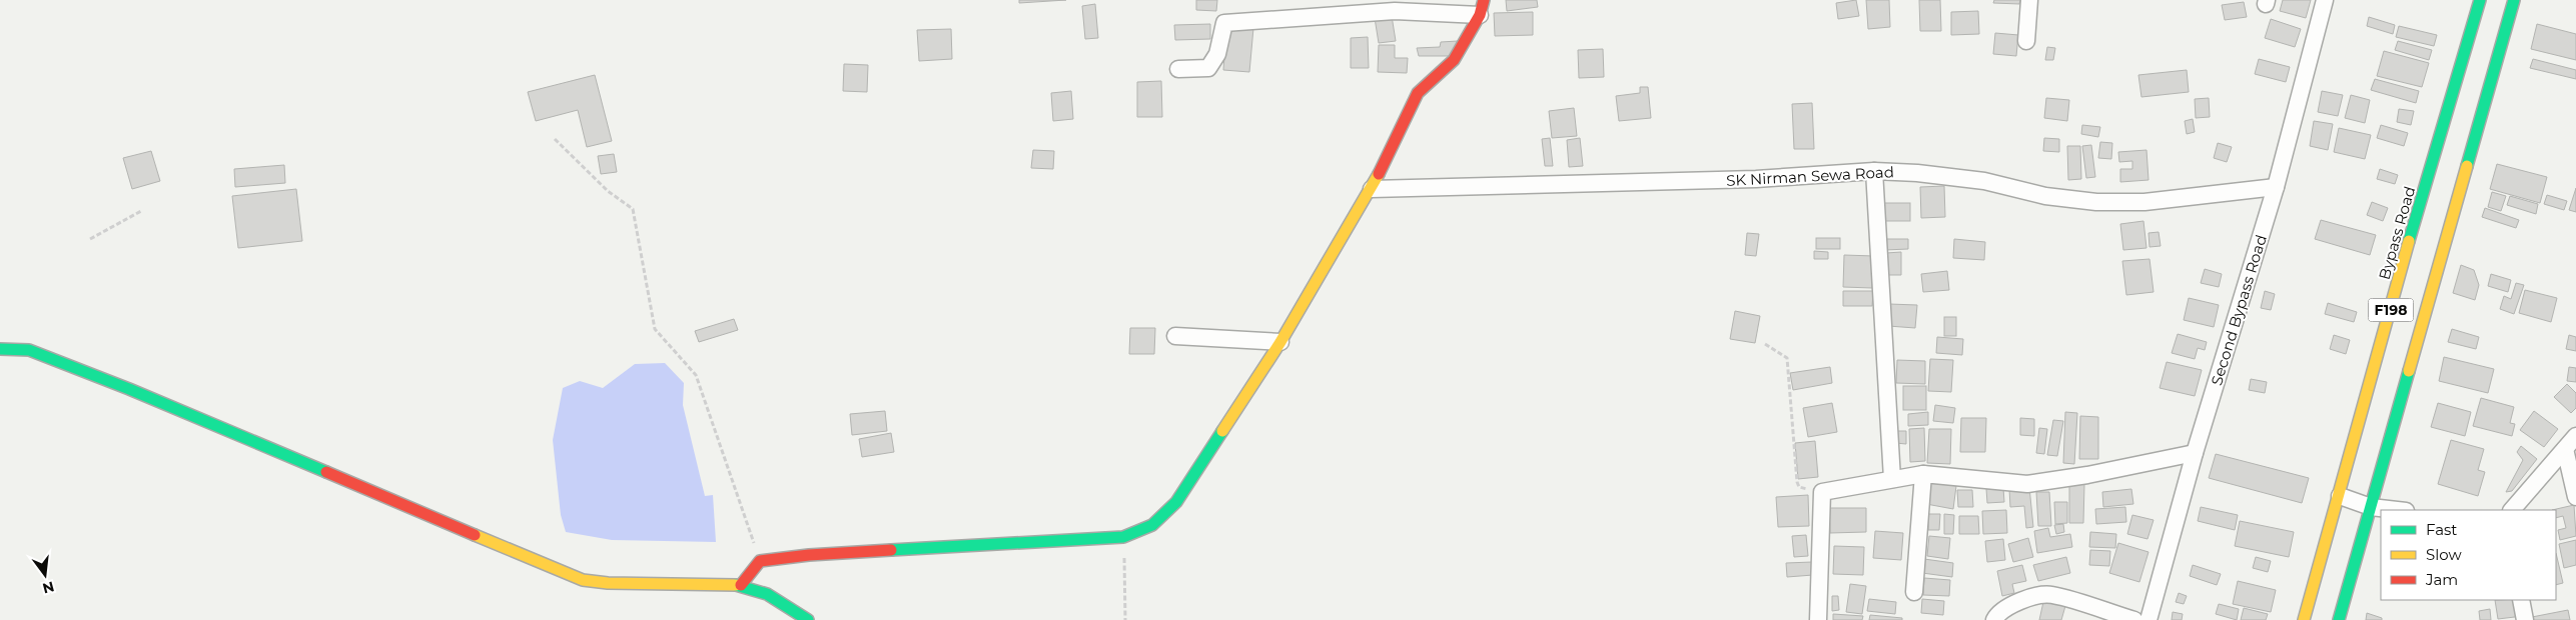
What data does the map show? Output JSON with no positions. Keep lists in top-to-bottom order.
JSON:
{
  "streets": {
    "street": [
      "SK Nirman Sewa Road",
      "Bypass Road",
      "Second Bypass Road",
      "F198"
    ]
  },
  "crossings": [
    ["SK Nirman Sewa Road", "Second Bypass Road"]
  ],
  "legend": ["Fast", "Slow", "Jam"],
  "north": "bottom"
}
